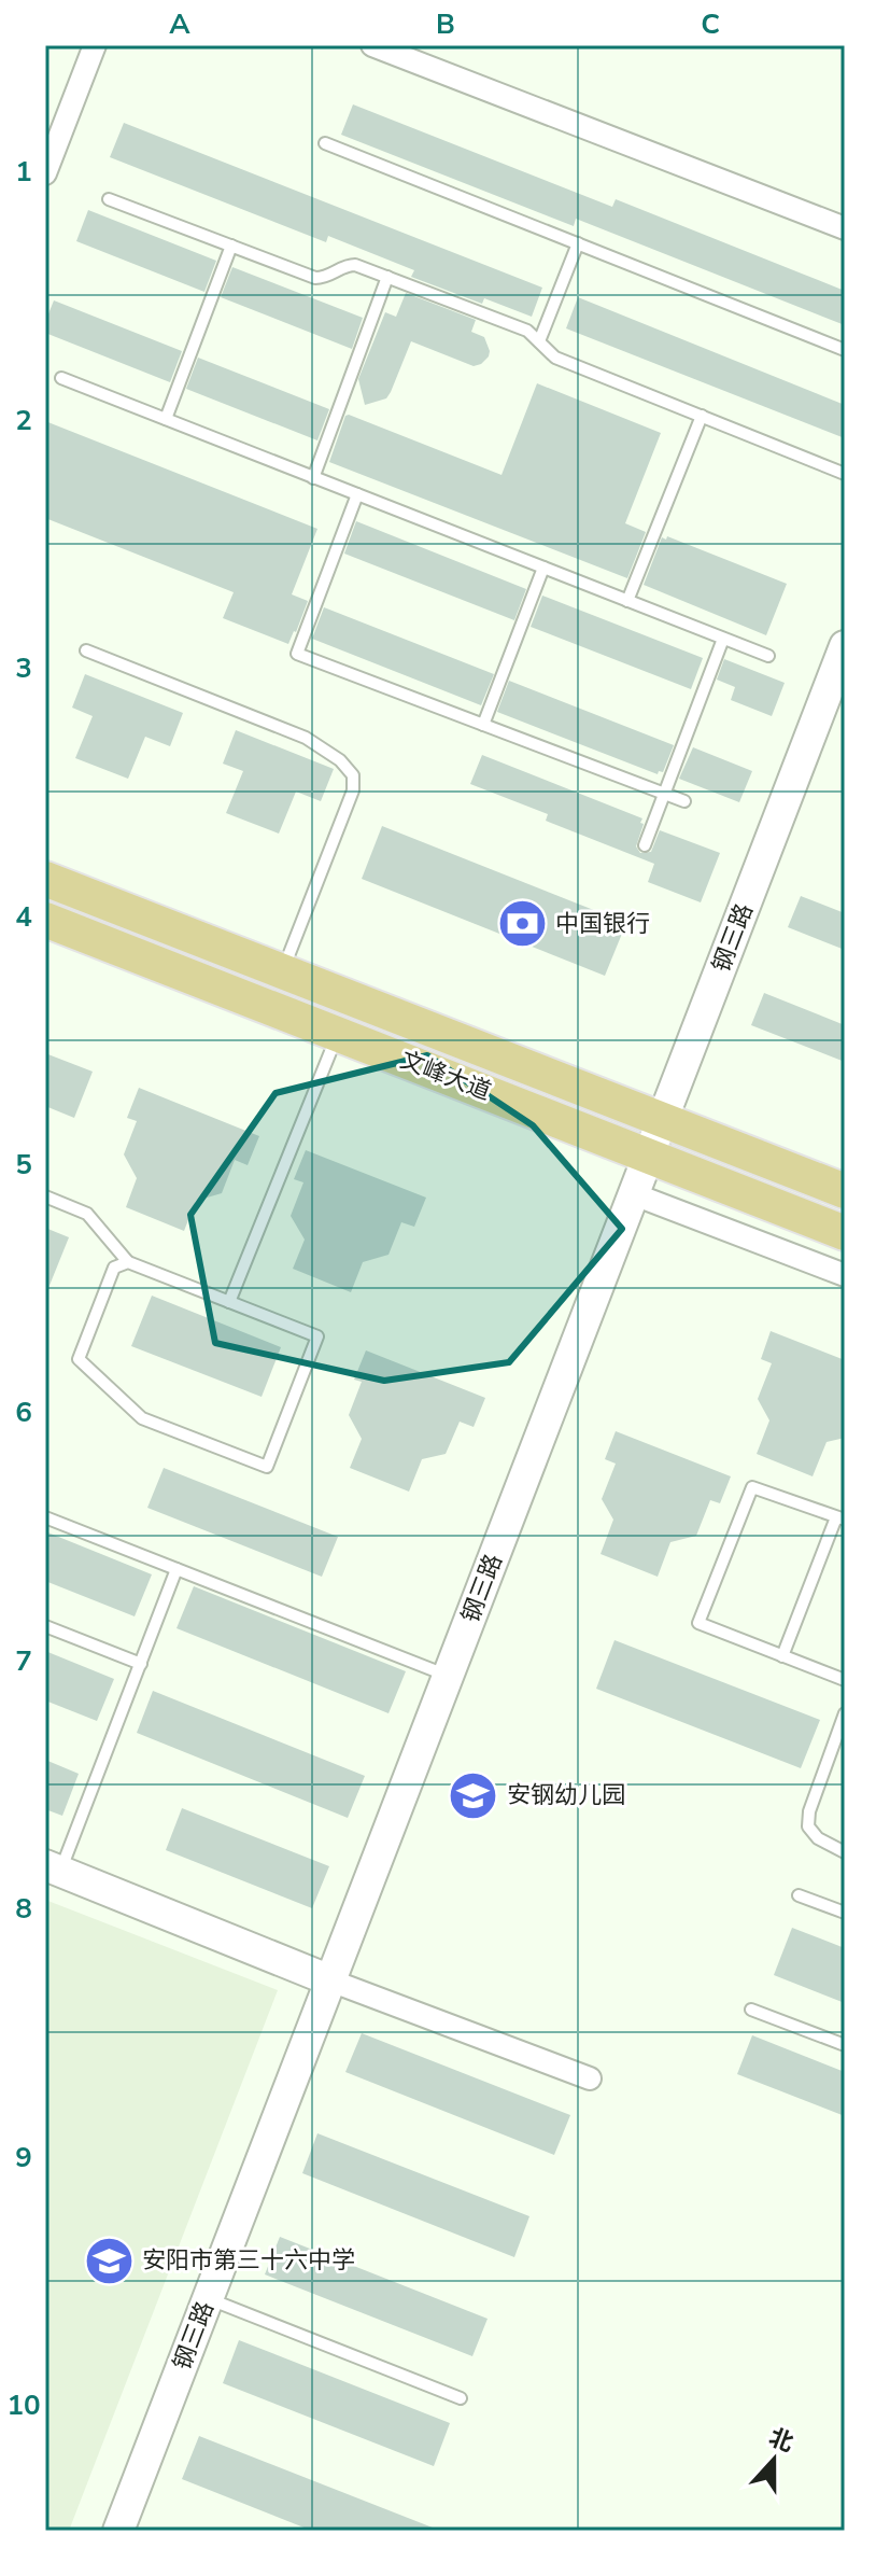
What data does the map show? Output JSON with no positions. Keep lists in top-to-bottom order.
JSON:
{
  "streets": {
    "main road": ["文峰大道"],
    "street": ["钢三路"]
  },
  "crossings": [
    ["钢三路", "文峰大道"]
  ],
  "places": {
    "bank": ["中国银行"],
    "school or university": ["安钢幼儿园", "安阳市第三十六中学"]
  },
  "north": "top",
  "grid": {
    "columns": ["A", "B", "C"],
    "rows": [
      "1",
      "2",
      "3",
      "4",
      "5",
      "6",
      "7",
      "8",
      "9",
      "10"
    ]
  }
}
